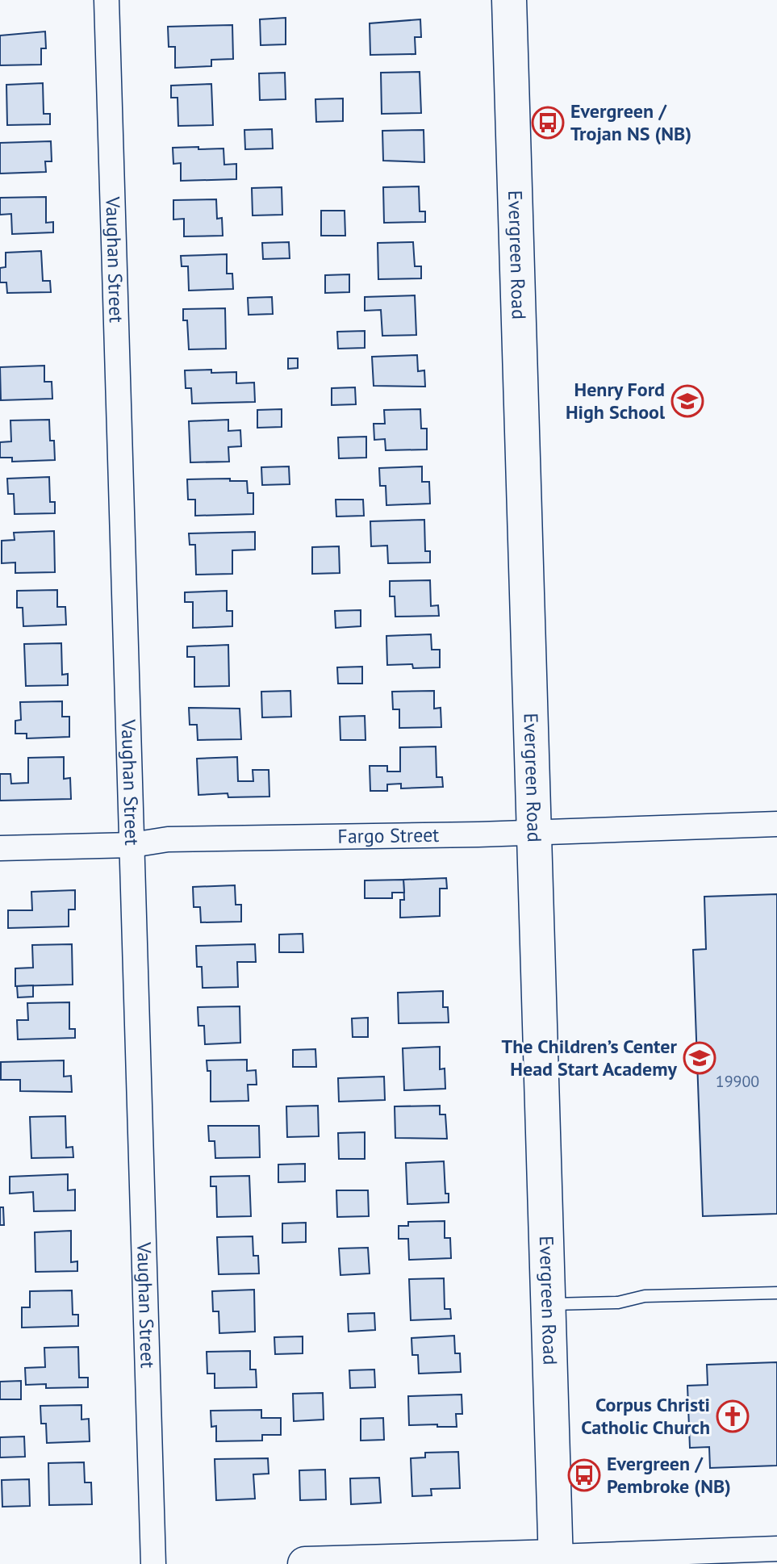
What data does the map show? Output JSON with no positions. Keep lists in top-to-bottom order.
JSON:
{
  "streets": {
    "street": ["Evergreen Road", "Vaughan Street", "Fargo Street"]
  },
  "crossings": [
    ["Evergreen Road", "Fargo Street"],
    ["Vaughan Street", "Fargo Street"]
  ],
  "places": {
    "bus stop": ["Evergreen / Trojan NS (NB)", "Evergreen / Pembroke (NB)"],
    "school or university": ["Henry Ford High School", "The Children’s Center Head Start Academy"],
    "church": ["Corpus Christi Catholic Church"]
  },
  "house_numbers": ["19900"]
}
